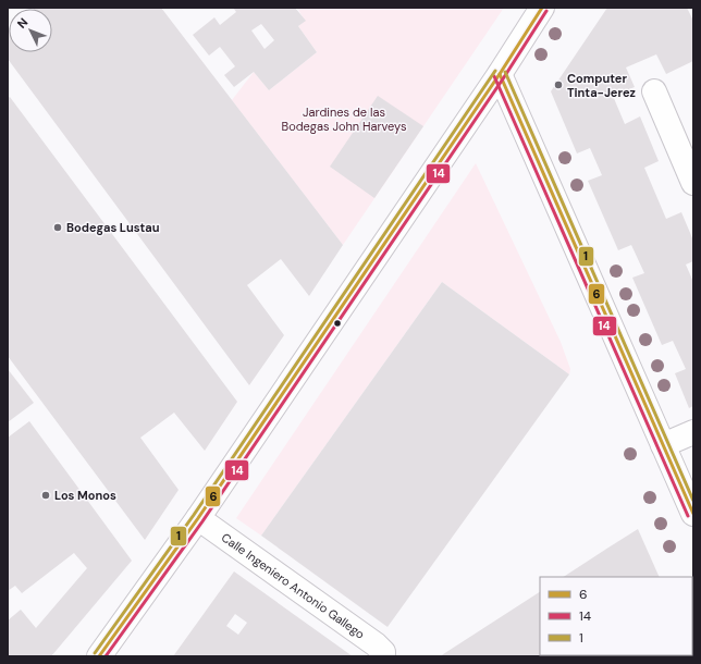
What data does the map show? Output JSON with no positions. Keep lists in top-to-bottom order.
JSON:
{
  "streets": {
    "street": ["Calle Ingeniero Antonio Gallego"]
  },
  "parks": ["Jardines de las Bodegas John Harveys"],
  "places": ["Computer Tinta-Jerez", "Bodegas Lustau", "Los Monos"],
  "lines": ["transit line 6", "transit line 14", "transit line 1"],
  "legend": ["6", "14", "1"],
  "north": "top left"
}
